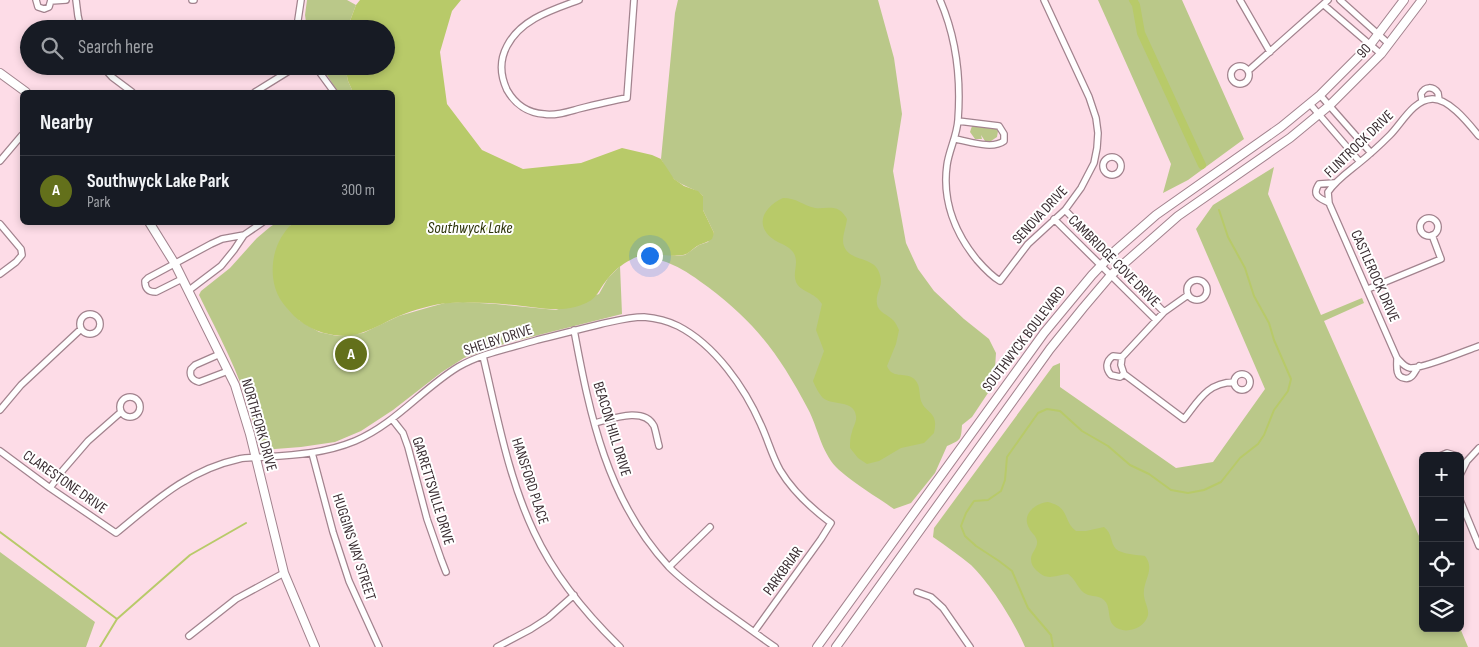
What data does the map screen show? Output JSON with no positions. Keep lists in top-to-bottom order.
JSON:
{
  "streets": {
    "street": [
      "90",
      "FLINTROCK DRIVE",
      "SENOVA DRIVE",
      "CAMBRIDGE COVE DRIVE",
      "CASTLEROCK DRIVE",
      "SOUTHWYCK BOULEVARD",
      "SHELBY DRIVE",
      "NORTHFORK DRIVE",
      "BEACON HILL DRIVE",
      "HANSFORD PLACE",
      "CLARESTONE DRIVE",
      "GARRETTSVILLE DRIVE",
      "HUGGINS WAY STREET",
      "PARKBRIAR"
    ]
  },
  "crossings": [
    ["90", "SOUTHWYCK BOULEVARD"],
    ["FLINTROCK DRIVE", "CASTLEROCK DRIVE"],
    ["SENOVA DRIVE", "CAMBRIDGE COVE DRIVE"],
    ["CAMBRIDGE COVE DRIVE", "SOUTHWYCK BOULEVARD"],
    ["SHELBY DRIVE", "NORTHFORK DRIVE"],
    ["SHELBY DRIVE", "BEACON HILL DRIVE"],
    ["SHELBY DRIVE", "HANSFORD PLACE"],
    ["SHELBY DRIVE", "CLARESTONE DRIVE"],
    ["SHELBY DRIVE", "GARRETTSVILLE DRIVE"],
    ["SHELBY DRIVE", "HUGGINS WAY STREET"],
    ["SHELBY DRIVE", "PARKBRIAR"],
    ["BEACON HILL DRIVE", "PARKBRIAR"]
  ],
  "water": ["Southwyck Lake"],
  "page": {
    "search": "Search here",
    "heading": "Nearby",
    "list": [
      {
        "mark": "A",
        "name": "Southwyck Lake Park",
        "note": "Park",
        "value": "300 m"
      }
    ],
    "pins": "A",
    "map_buttons": ["+", "−"]
  }
}
